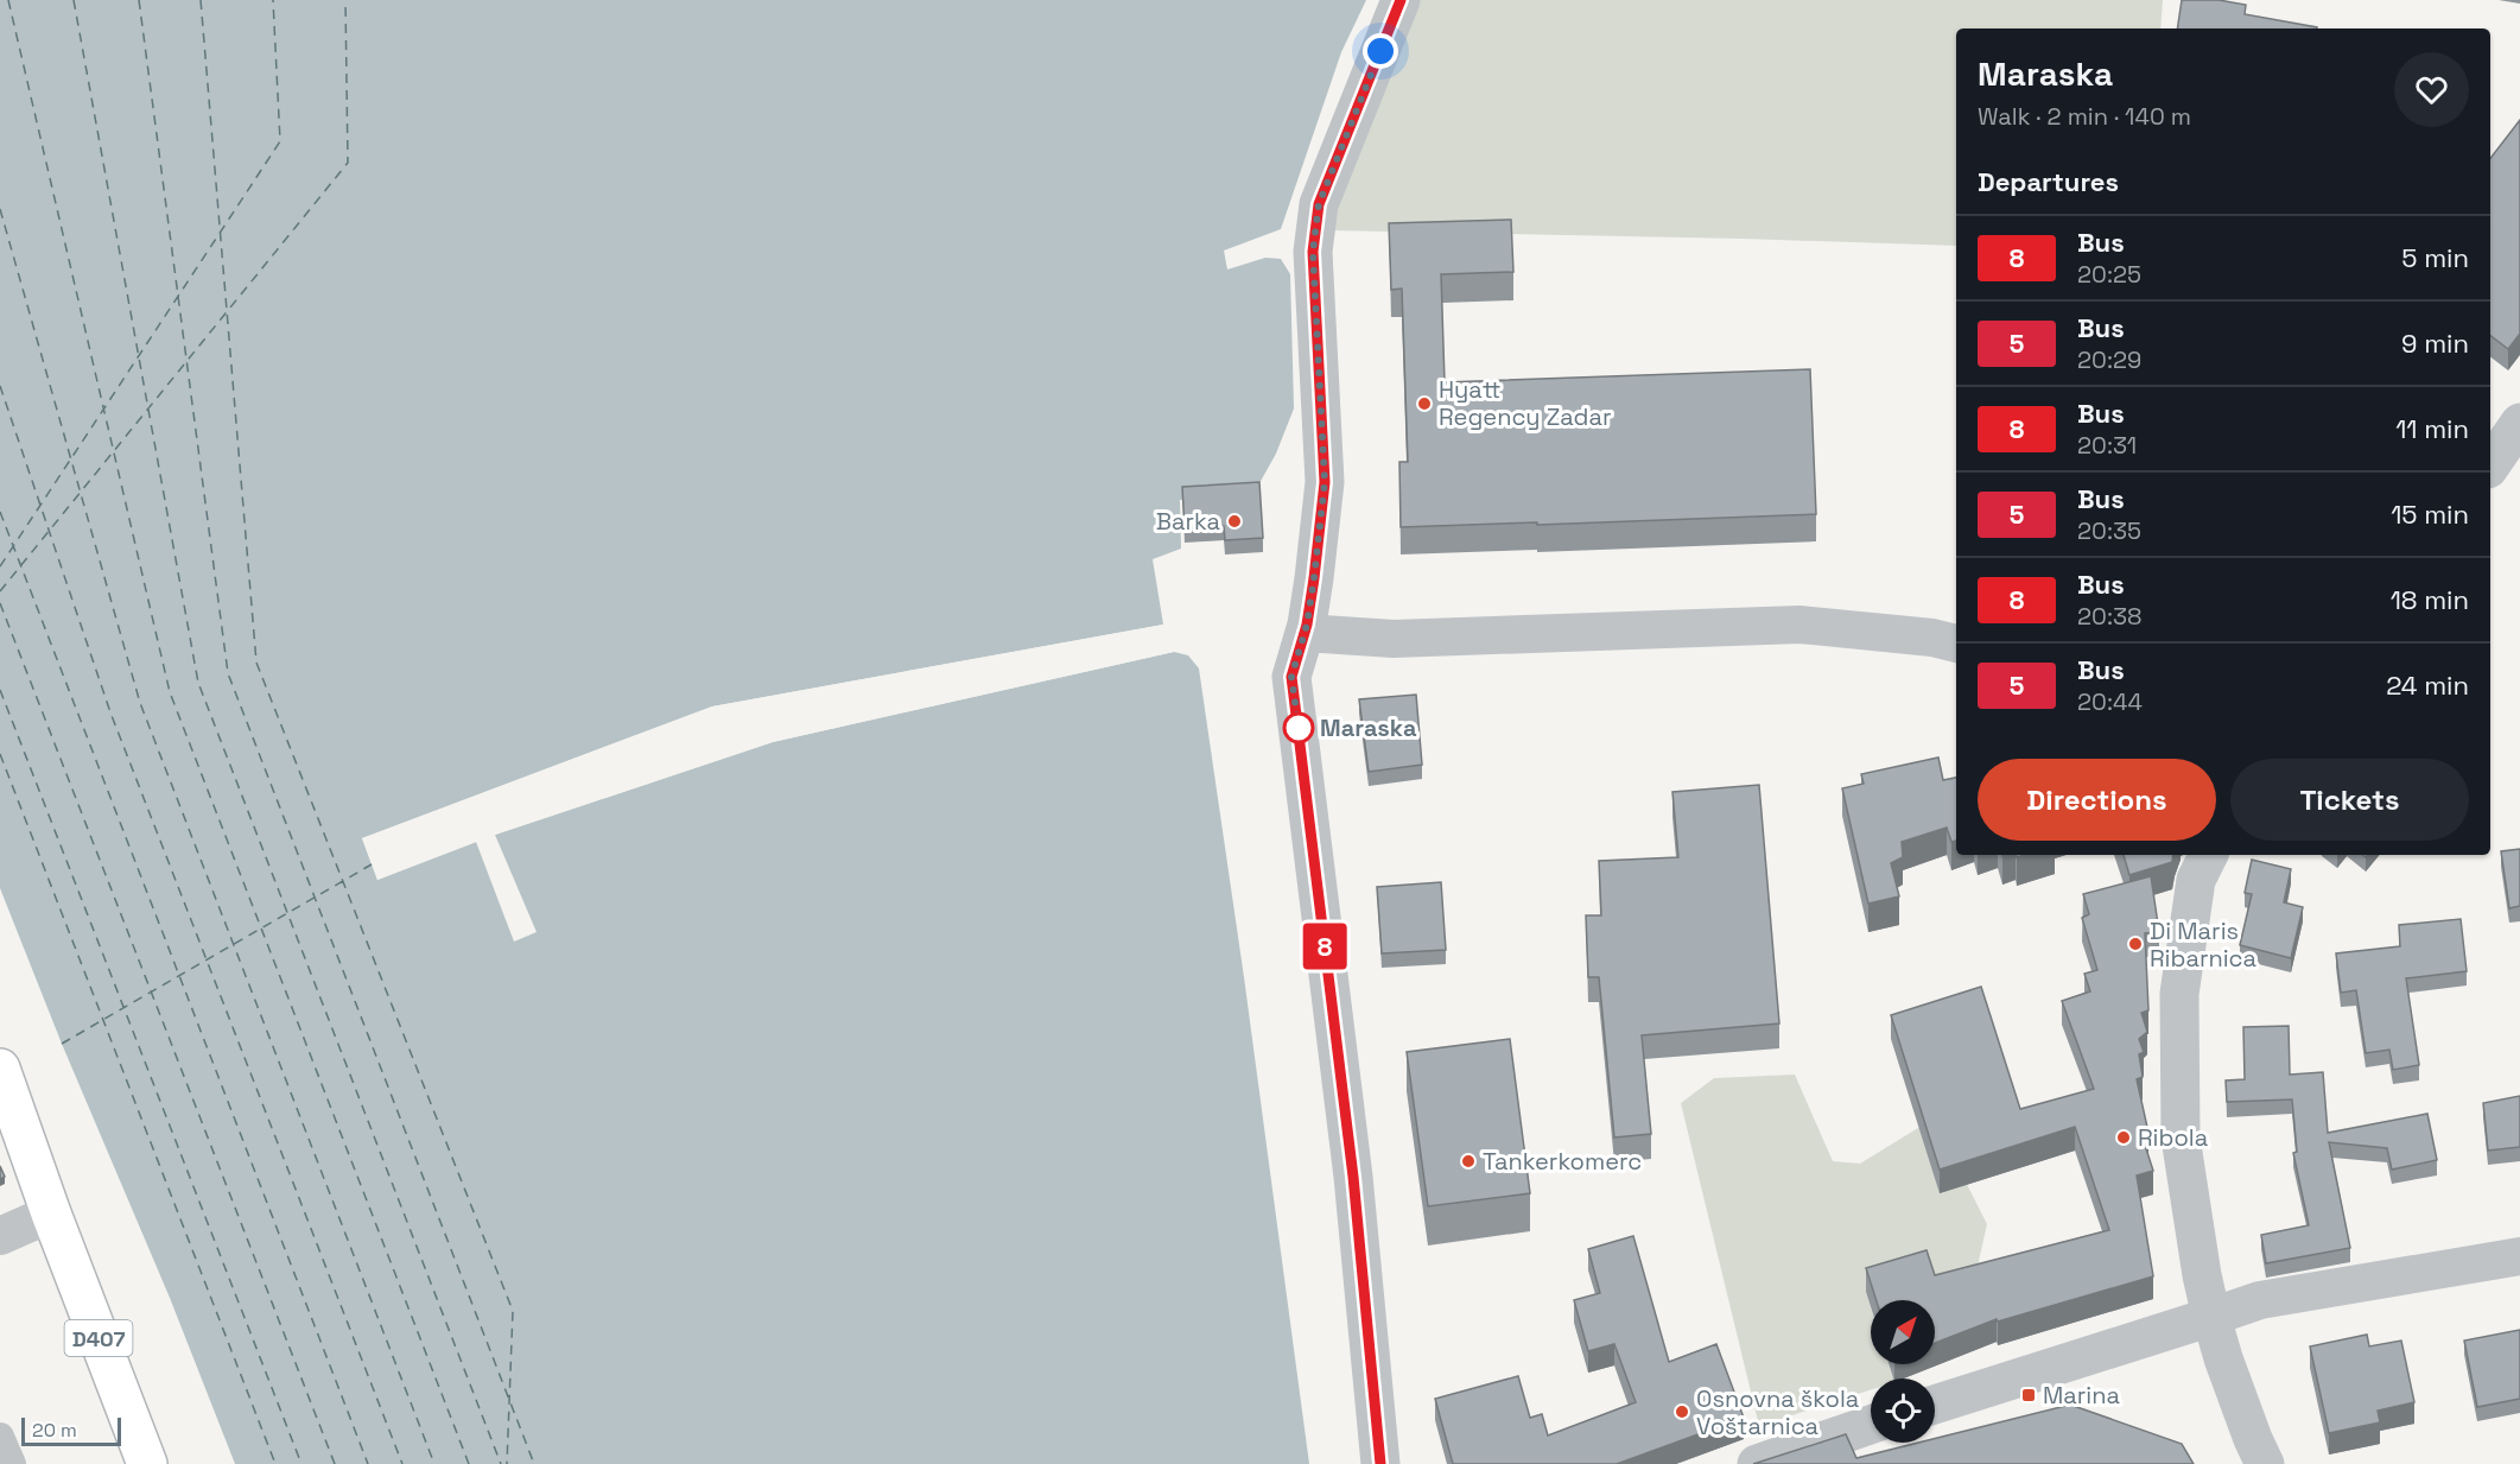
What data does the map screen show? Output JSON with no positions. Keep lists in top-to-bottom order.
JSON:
{
  "streets": {
    "main road": ["D407"]
  },
  "places": {
    "other": [
      "Hyatt Regency Zadar",
      "Barka",
      "Maraska",
      "Di Maris Ribarnica",
      "Ribola",
      "Tankerkomerc",
      "Osnovna škola Voštarnica"
    ],
    "transit": ["Marina"]
  },
  "lines": ["bus line 8"],
  "scale_bar": "20 m",
  "north": "top right",
  "page": {
    "on_map": "8",
    "heading": [
      ["Maraska", "Walk · 2 min · 140 m"],
      "Departures"
    ],
    "list": [
      {
        "mark": "8",
        "name": "Bus",
        "note": "20:25",
        "value": "5 min"
      },
      {
        "mark": "5",
        "name": "Bus",
        "note": "20:29",
        "value": "9 min"
      },
      {
        "mark": "8",
        "name": "Bus",
        "note": "20:31",
        "value": "11 min"
      },
      {
        "mark": "5",
        "name": "Bus",
        "note": "20:35",
        "value": "15 min"
      },
      {
        "mark": "8",
        "name": "Bus",
        "note": "20:38",
        "value": "18 min"
      },
      {
        "mark": "5",
        "name": "Bus",
        "note": "20:44",
        "value": "24 min"
      }
    ],
    "buttons": ["Directions", "Tickets"],
    "scale": "20 m"
  }
}
